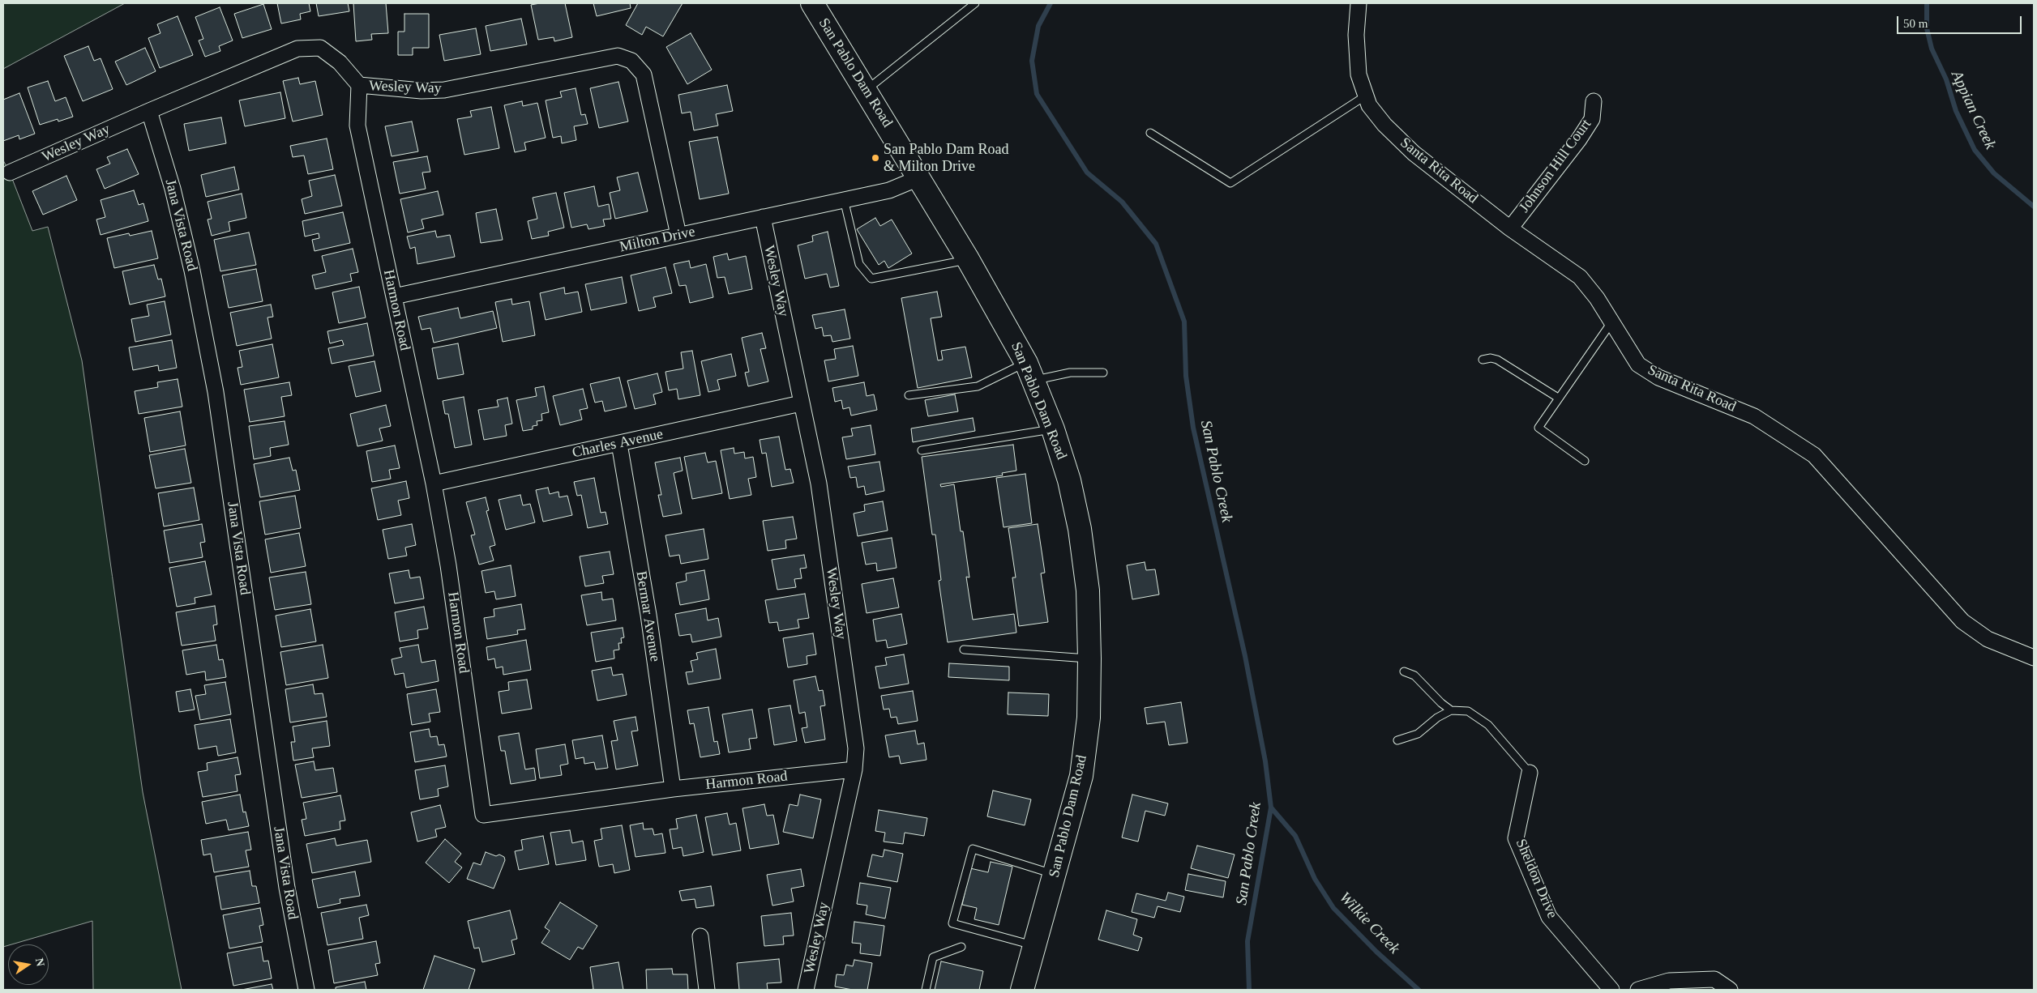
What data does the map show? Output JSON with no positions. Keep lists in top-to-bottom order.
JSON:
{
  "streets": {
    "main road": ["San Pablo Dam Road"],
    "street": [
      "Wesley Way",
      "Johnson Hill Court",
      "Santa Rita Road",
      "Jana Vista Road",
      "Milton Drive",
      "Harmon Road",
      "Charles Avenue",
      "Bermar Avenue",
      "Sheldon Drive"
    ]
  },
  "crossings": [
    ["San Pablo Dam Road", "Milton Drive"],
    ["Wesley Way", "Jana Vista Road"],
    ["Wesley Way", "Milton Drive"],
    ["Wesley Way", "Harmon Road"],
    ["Wesley Way", "Charles Avenue"],
    ["Johnson Hill Court", "Santa Rita Road"],
    ["Milton Drive", "Harmon Road"],
    ["Harmon Road", "Charles Avenue"],
    ["Harmon Road", "Bermar Avenue"],
    ["Charles Avenue", "Bermar Avenue"]
  ],
  "water": ["Appian Creek", "San Pablo Creek", "Wilkie Creek"],
  "places": ["San Pablo Dam Road & Milton Drive"],
  "scale_bar": "50 m",
  "north": "right"
}
